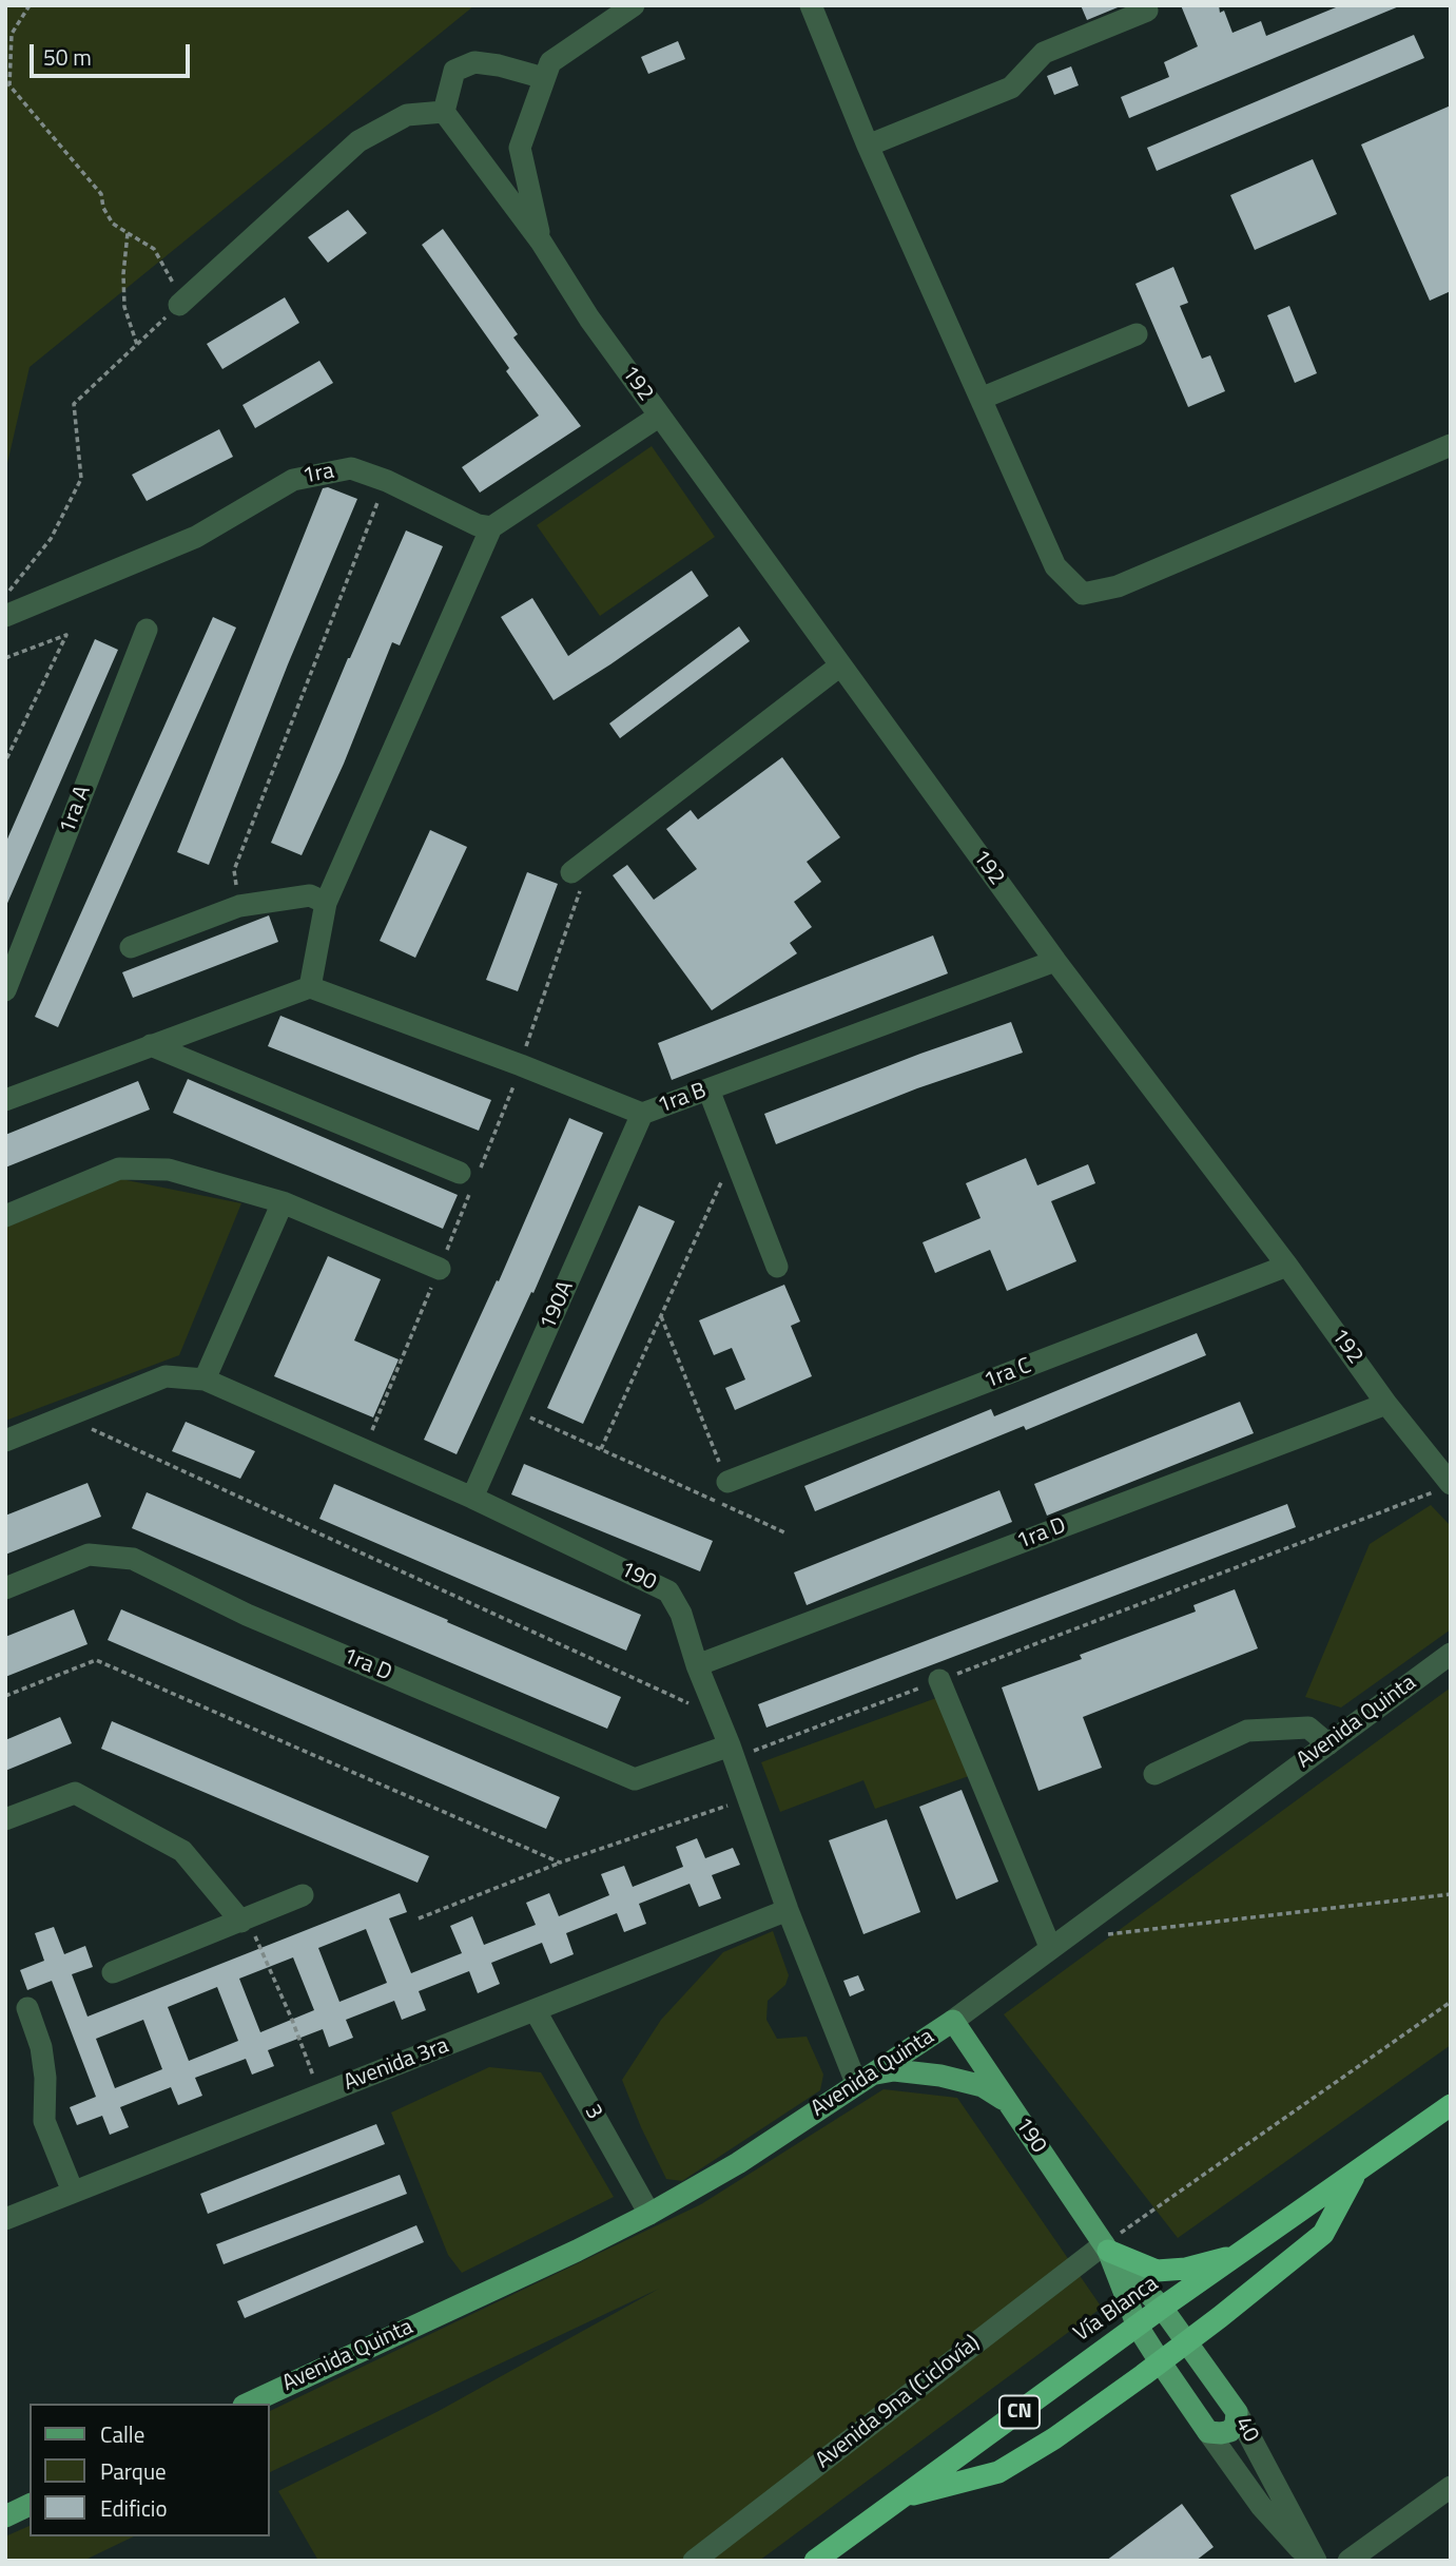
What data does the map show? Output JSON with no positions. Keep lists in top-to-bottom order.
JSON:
{
  "streets": {
    "highway": ["Vía Blanca", "CN"],
    "main road": ["190", "Avenida Quinta", "40"],
    "street": [
      "192",
      "1ra",
      "1ra A",
      "1ra B",
      "190A",
      "1ra C",
      "1ra D",
      "Avenida 3ra",
      "3",
      "Avenida 9na (Ciclovía)"
    ]
  },
  "crossings": [
    ["192", "1ra B"],
    ["192", "1ra C"],
    ["192", "1ra D"],
    ["1ra B", "190A"],
    ["190A", "190"],
    ["1ra D", "190"],
    ["190", "Avenida Quinta"],
    ["190", "Avenida 3ra"],
    ["190", "Vía Blanca"],
    ["190", "Avenida 9na (Ciclovía)"],
    ["190", "40"],
    ["Avenida Quinta", "3"],
    ["Avenida 3ra", "3"],
    ["Vía Blanca", "40"]
  ],
  "legend": ["Calle", "Parque", "Edificio"],
  "scale_bar": "50 m"
}
